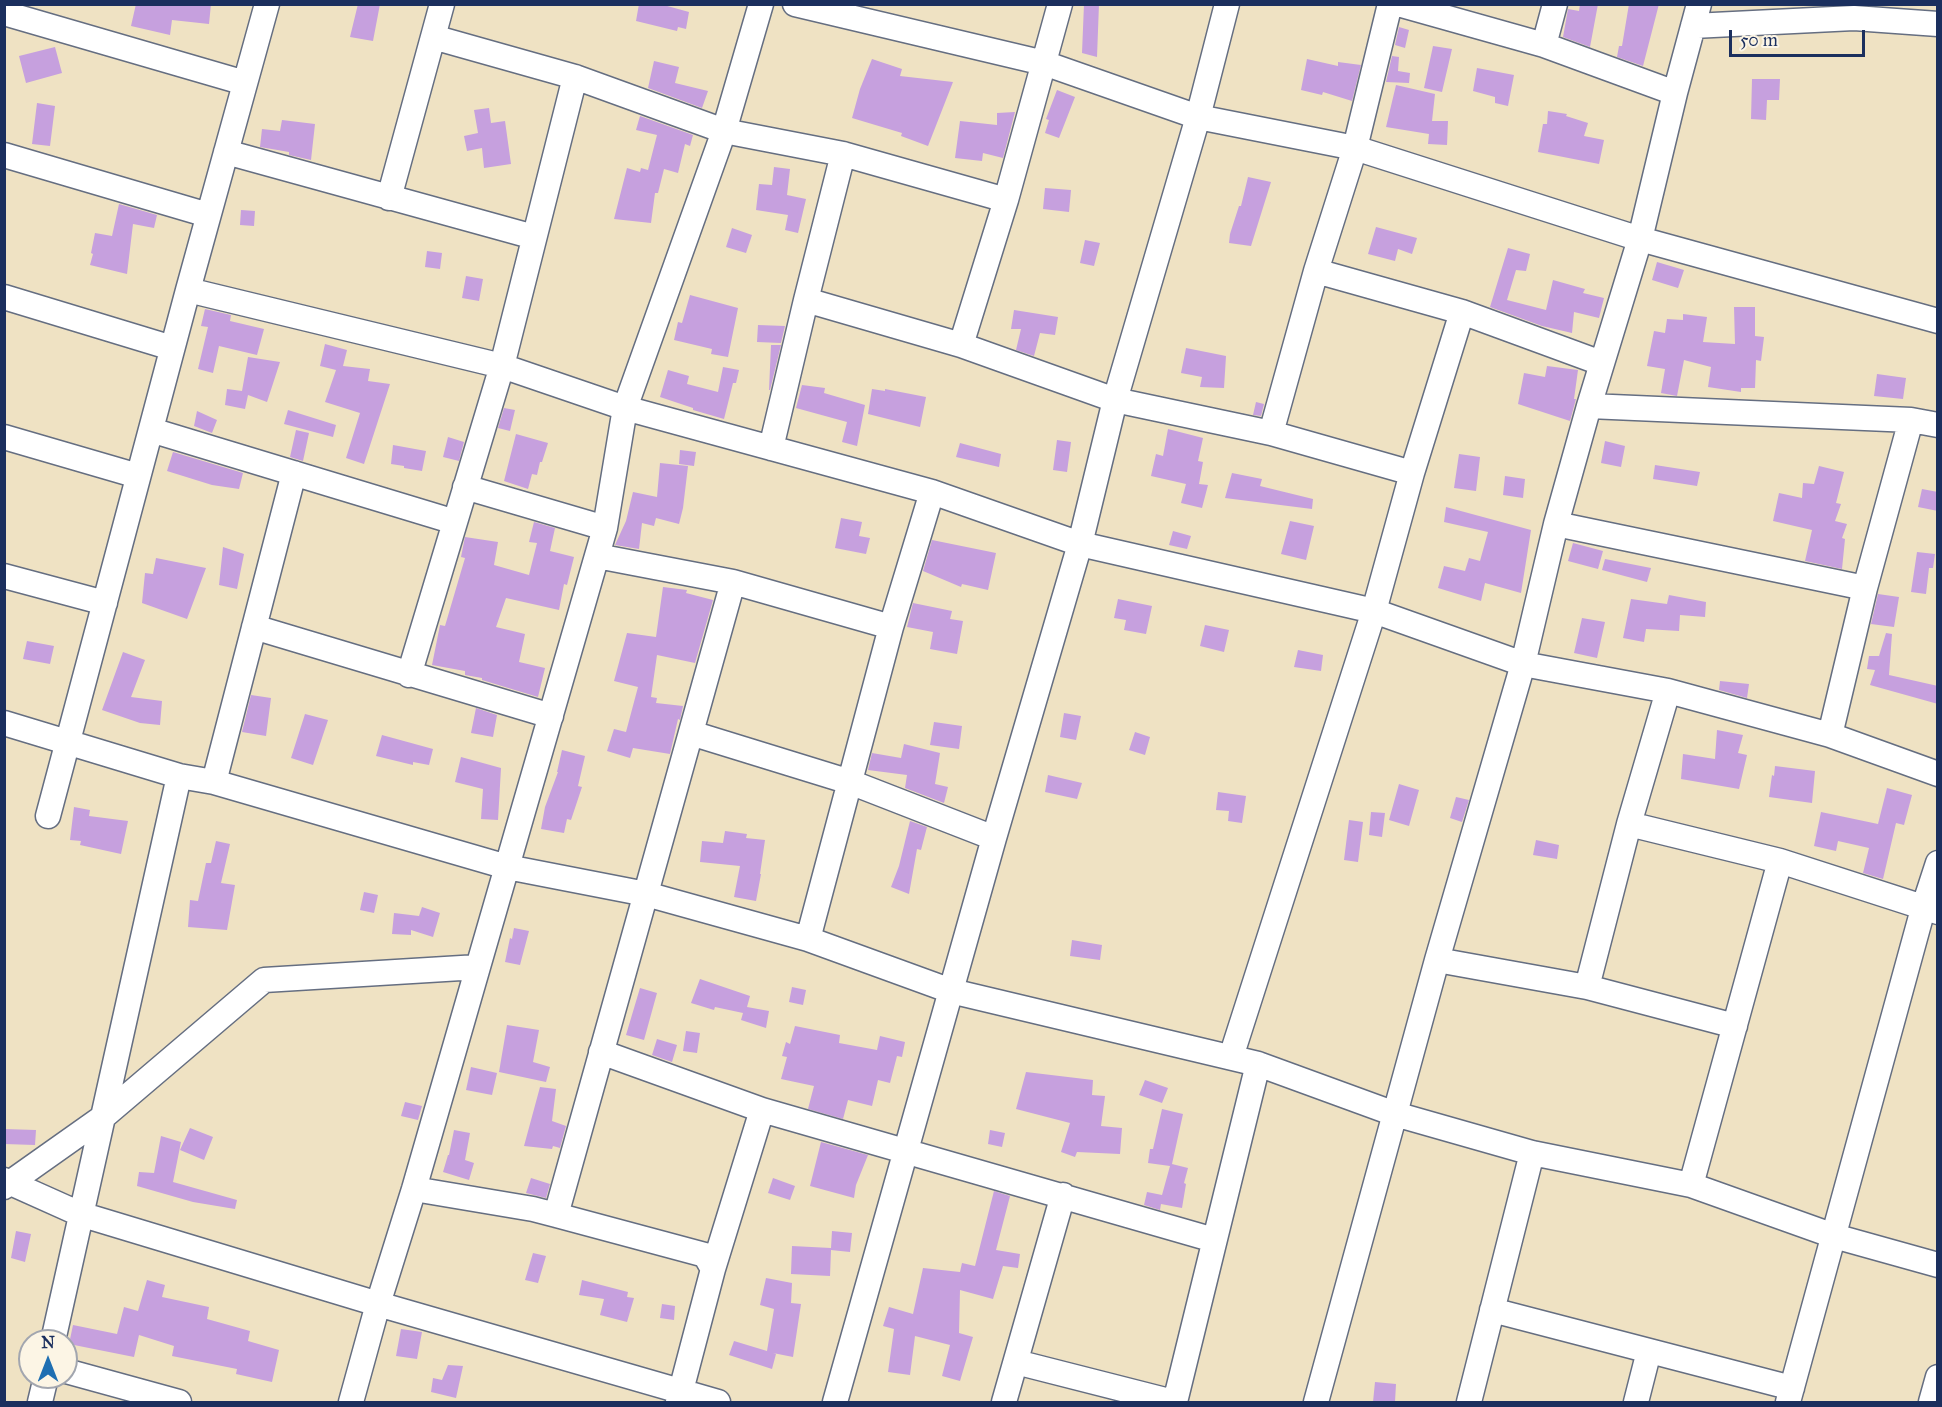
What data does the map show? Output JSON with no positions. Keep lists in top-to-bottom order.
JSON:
{
  "scale_bar": "50 m",
  "north": "top"
}
